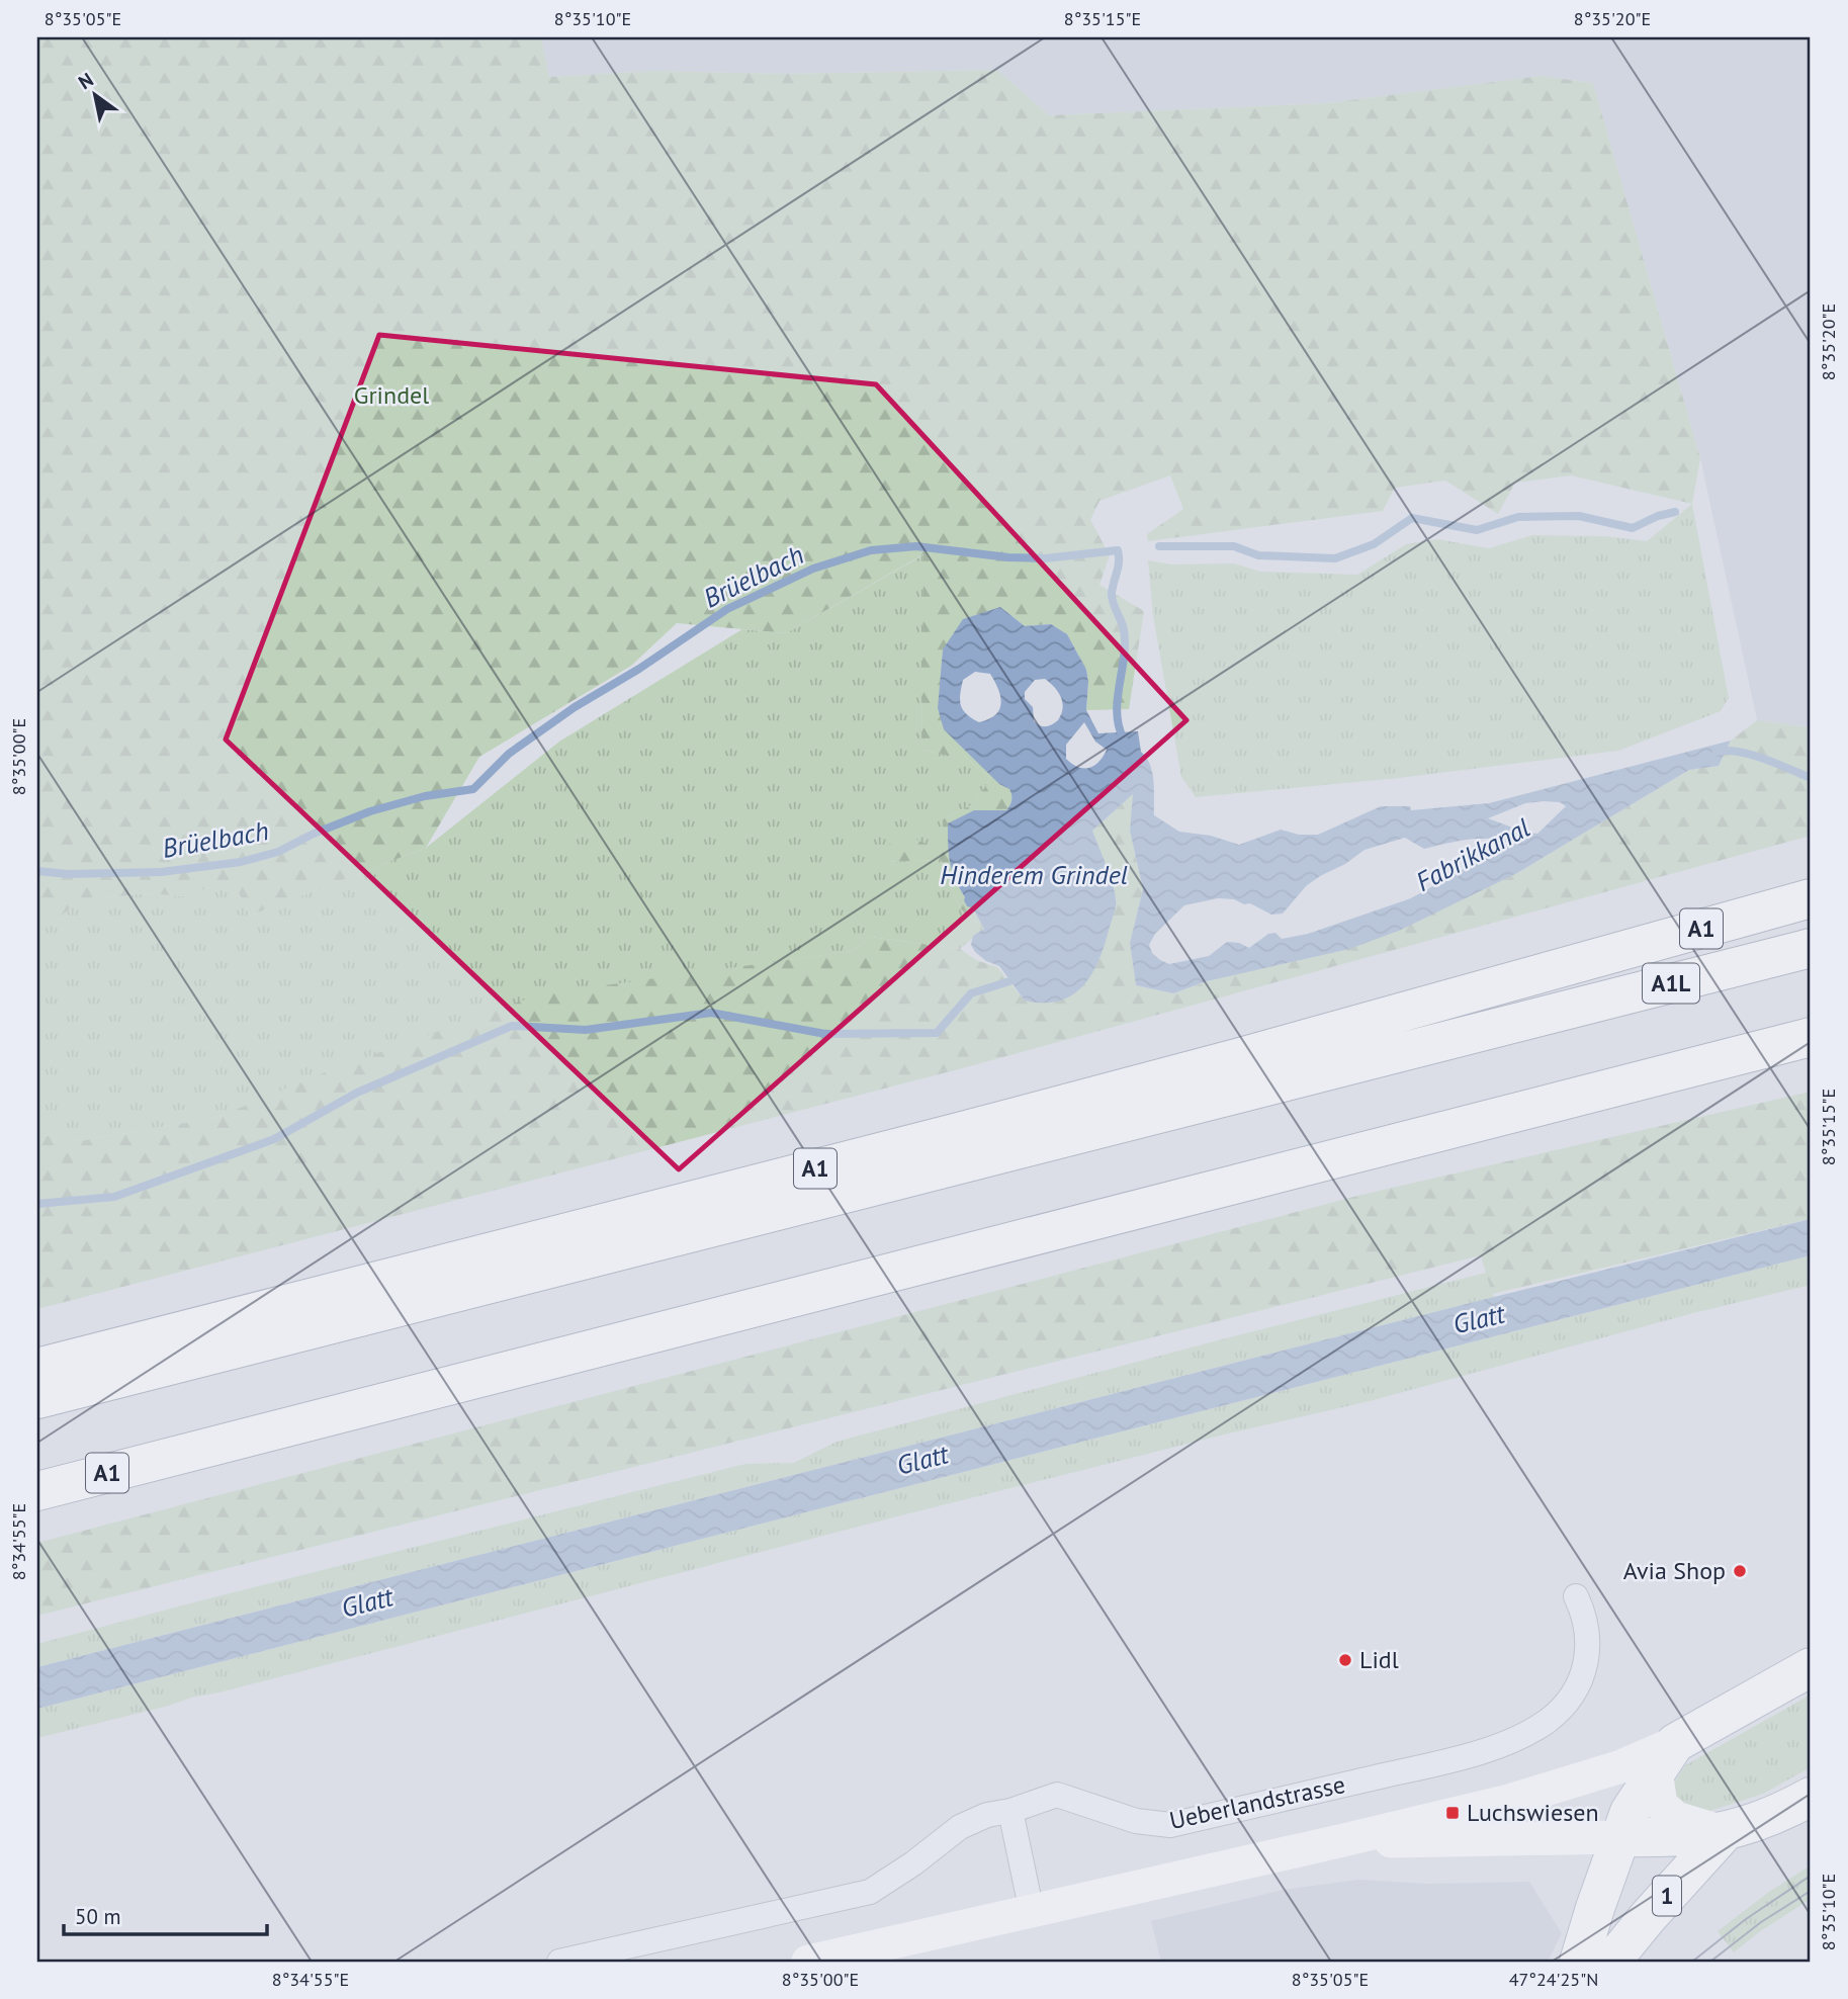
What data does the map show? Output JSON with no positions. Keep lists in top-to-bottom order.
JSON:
{
  "streets": {
    "main road": ["A1", "A1L", "1"],
    "street": ["Ueberlandstrasse"]
  },
  "water": [
    "Brüelbach",
    "Fabrikkanal",
    "Hinderem Grindel",
    "Glatt"
  ],
  "parks": ["Grindel"],
  "places": {
    "other": ["Avia Shop", "Lidl"],
    "transit": ["Luchswiesen"]
  },
  "scale_bar": "50 m",
  "north": "top left",
  "coordinates": [
    "8°35'05\"E",
    "8°35'10\"E",
    "8°35'15\"E",
    "8°35'20\"E",
    "8°35'00\"E",
    "8°34'55\"E",
    "47°24'25\"N"
  ]
}
